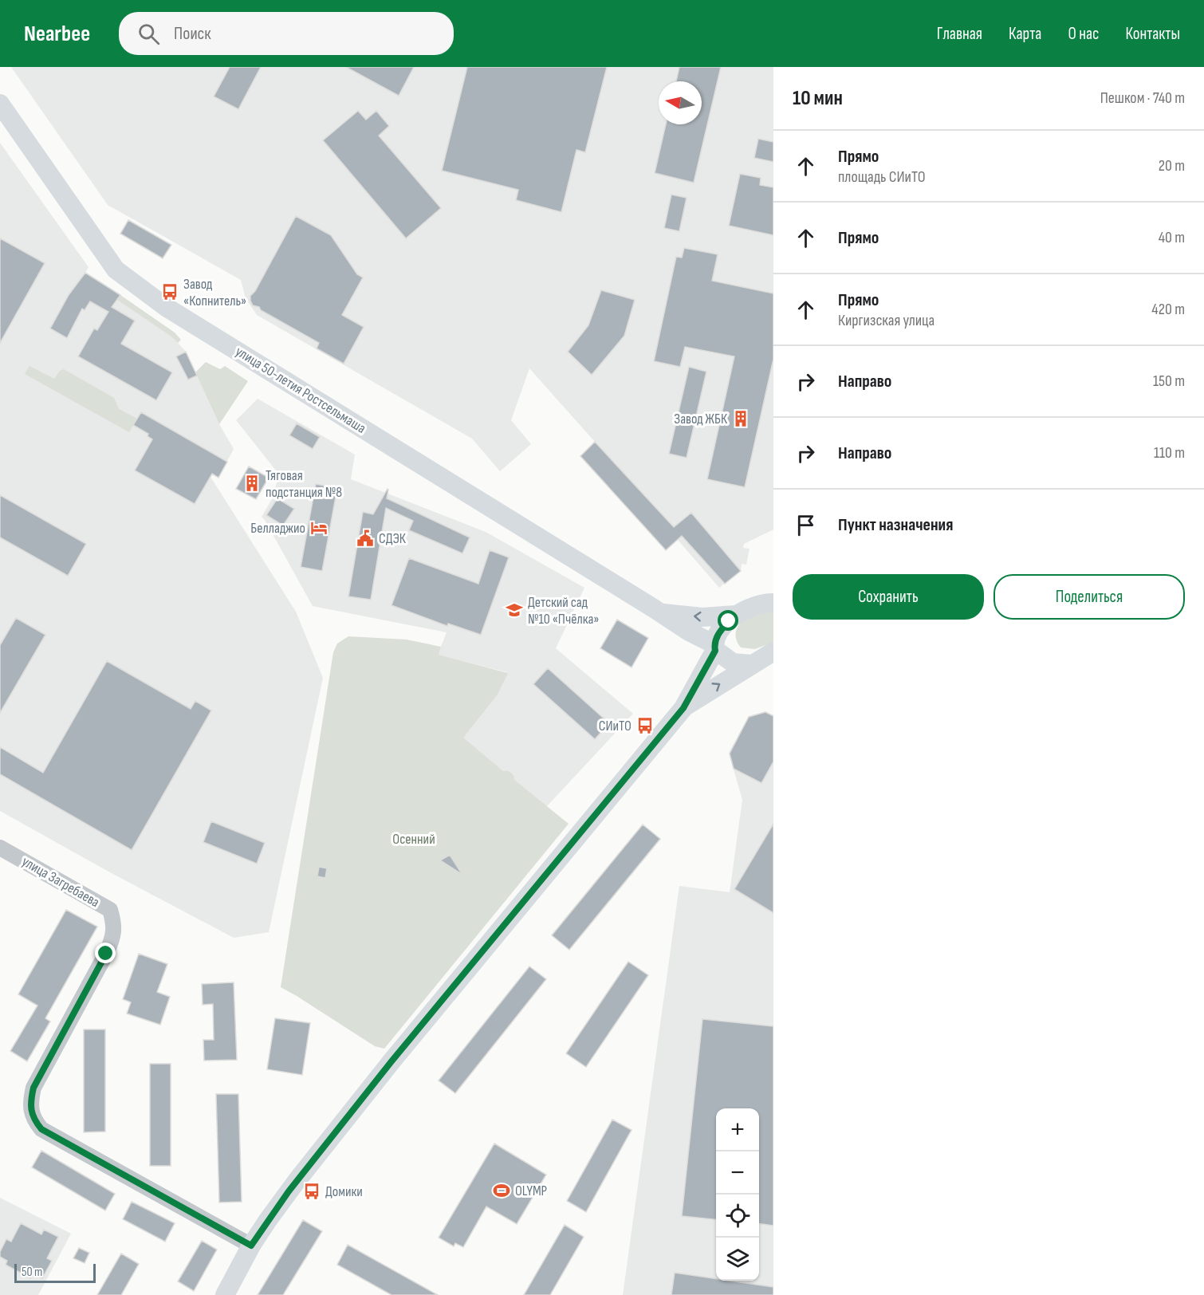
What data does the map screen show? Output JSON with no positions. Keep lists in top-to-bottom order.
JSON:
{
  "streets": {
    "main road": ["улица 50-летия Ростсельмаша"],
    "street": ["улица Загребаева"]
  },
  "parks": ["Осенний"],
  "places": {
    "bus stop": ["Завод «Копнитель»", "СИиТО", "Домики"],
    "building": ["Завод ЖБК", "Тяговая подстанция №8"],
    "hotel": ["Белладжио"],
    "public building": ["СДЭК"],
    "school or university": ["Детский сад №10 «Пчёлка»"],
    "sports": ["OLYMP"]
  },
  "scale_bar": "50 m",
  "north": "left",
  "page": {
    "header": "Nearbee",
    "search": "Поиск",
    "nav": [
      "Главная",
      "Карта",
      "О нас",
      "Контакты"
    ],
    "heading": ["10 мин", "Пешком · 740 m"],
    "list": [
      ["Прямо", "площадь СИиТО", "20 m"],
      ["Прямо", "40 m"],
      ["Прямо", "Киргизская улица", "420 m"],
      ["Направо", "150 m"],
      ["Направо", "110 m"],
      "Пункт назначения"
    ],
    "buttons": ["Сохранить", "Поделиться"],
    "map_buttons": ["+", "−"],
    "scale": "50 m"
  }
}
